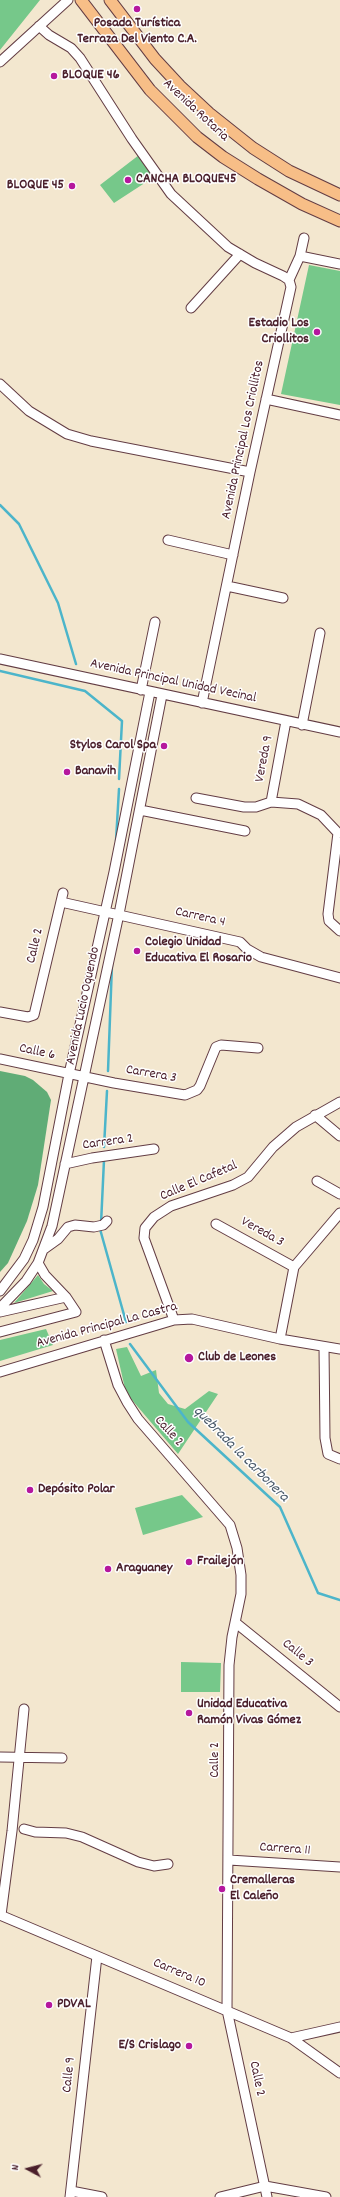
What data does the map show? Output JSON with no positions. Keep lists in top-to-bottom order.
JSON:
{
  "streets": {
    "main road": ["Avenida Rotaria"],
    "street": [
      "Avenida Principal Los Criollitos",
      "Avenida Principal Unidad Vecinal",
      "Vereda 9",
      "Carrera 4",
      "Calle 2",
      "Avenida Lucio Oquendo",
      "Calle 6",
      "Carrera 3",
      "Carrera 2",
      "Calle El Cafetal",
      "Vereda 3",
      "Avenida Principal La Castra",
      "Calle 3",
      "Carrera 11",
      "Carrera 10",
      "Calle 9"
    ]
  },
  "crossings": [
    ["Avenida Principal Los Criollitos", "Avenida Principal Unidad Vecinal"],
    ["Avenida Principal Unidad Vecinal", "Vereda 9"],
    ["Avenida Principal Unidad Vecinal", "Avenida Lucio Oquendo"],
    ["Carrera 4", "Avenida Lucio Oquendo"],
    ["Calle 2", "Avenida Lucio Oquendo"],
    ["Calle 2", "Avenida Principal La Castra"],
    ["Calle 2", "Calle 3"],
    ["Calle 2", "Carrera 11"],
    ["Calle 2", "Carrera 10"],
    ["Avenida Lucio Oquendo", "Calle 6"],
    ["Avenida Lucio Oquendo", "Carrera 3"],
    ["Avenida Lucio Oquendo", "Carrera 2"],
    ["Calle El Cafetal", "Avenida Principal La Castra"],
    ["Carrera 10", "Calle 9"]
  ],
  "water": ["quebrada la carbonera"],
  "places": [
    "Posada Turística Terraza Del Viento C.A.",
    "BLOQUE 46",
    "CANCHA BLOQUE45",
    "BLOQUE 45",
    "Estadio Los Criollitos",
    "Stylos Carol Spa",
    "Banavih",
    "Colegio Unidad Educativa El Rosario",
    "Club de Leones",
    "Depósito Polar",
    "Frailejón",
    "Araguaney",
    "Unidad Educativa Ramón Vivas Gómez",
    "Cremalleras El Caleño",
    "PDVAL",
    "E/S Crislago"
  ],
  "north": "left"
}
